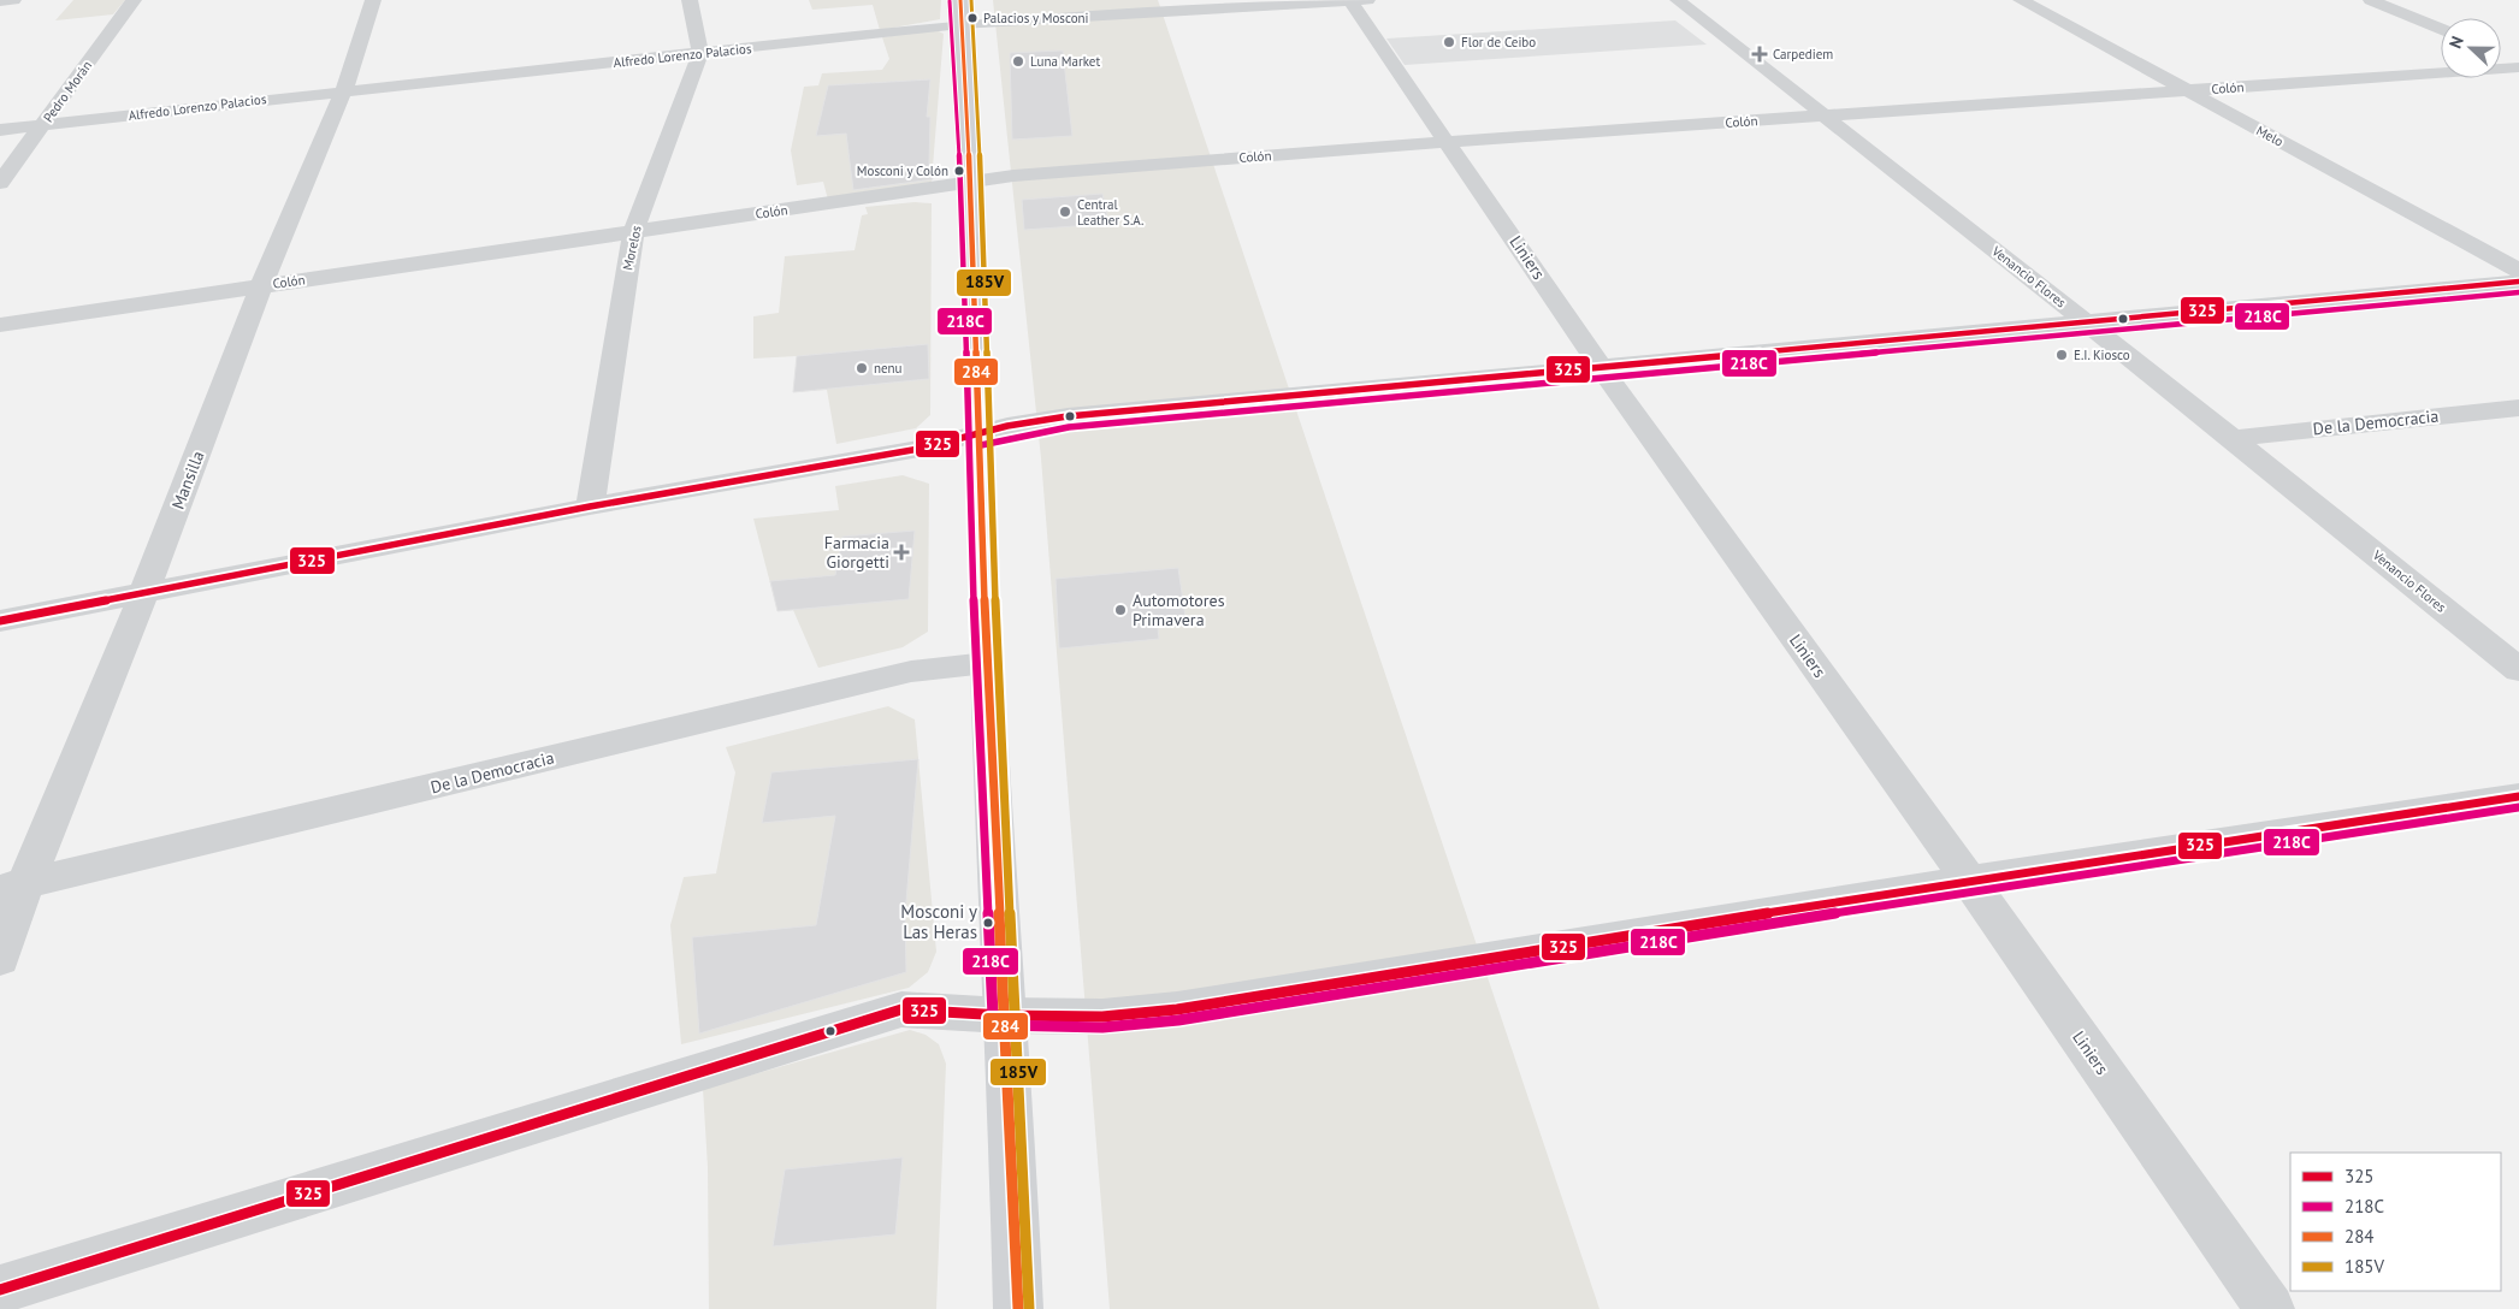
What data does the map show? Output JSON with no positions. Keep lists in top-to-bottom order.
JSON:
{
  "streets": {
    "street": [
      "Alfredo Lorenzo Palacios",
      "Colón",
      "Pedro Morán",
      "Melo",
      "Morelos",
      "Liniers",
      "Venancio Flores",
      "De la Democracia",
      "Mansilla"
    ]
  },
  "crossings": [
    ["Alfredo Lorenzo Palacios", "Pedro Morán"],
    ["Alfredo Lorenzo Palacios", "Morelos"],
    ["Alfredo Lorenzo Palacios", "Liniers"],
    ["Alfredo Lorenzo Palacios", "Mansilla"],
    ["Colón", "Melo"],
    ["Colón", "Morelos"],
    ["Colón", "Liniers"],
    ["Colón", "Venancio Flores"],
    ["Colón", "Mansilla"],
    ["Venancio Flores", "De la Democracia"],
    ["De la Democracia", "Mansilla"]
  ],
  "places": {
    "other": [
      "Palacios y Mosconi",
      "Flor de Ceibo",
      "Luna Market",
      "Mosconi y Colón",
      "Central Leather S.A.",
      "E.I. Kiosco",
      "nenu",
      "Automotores Primavera",
      "Mosconi y Las Heras"
    ],
    "health": ["Carpediem", "Farmacia Giorgetti"]
  },
  "lines": [
    "transit line 284",
    "transit line 185V",
    "transit line 218C",
    "transit line 325"
  ],
  "legend": [
    "325",
    "218C",
    "284",
    "185V"
  ],
  "north": "left"
}
